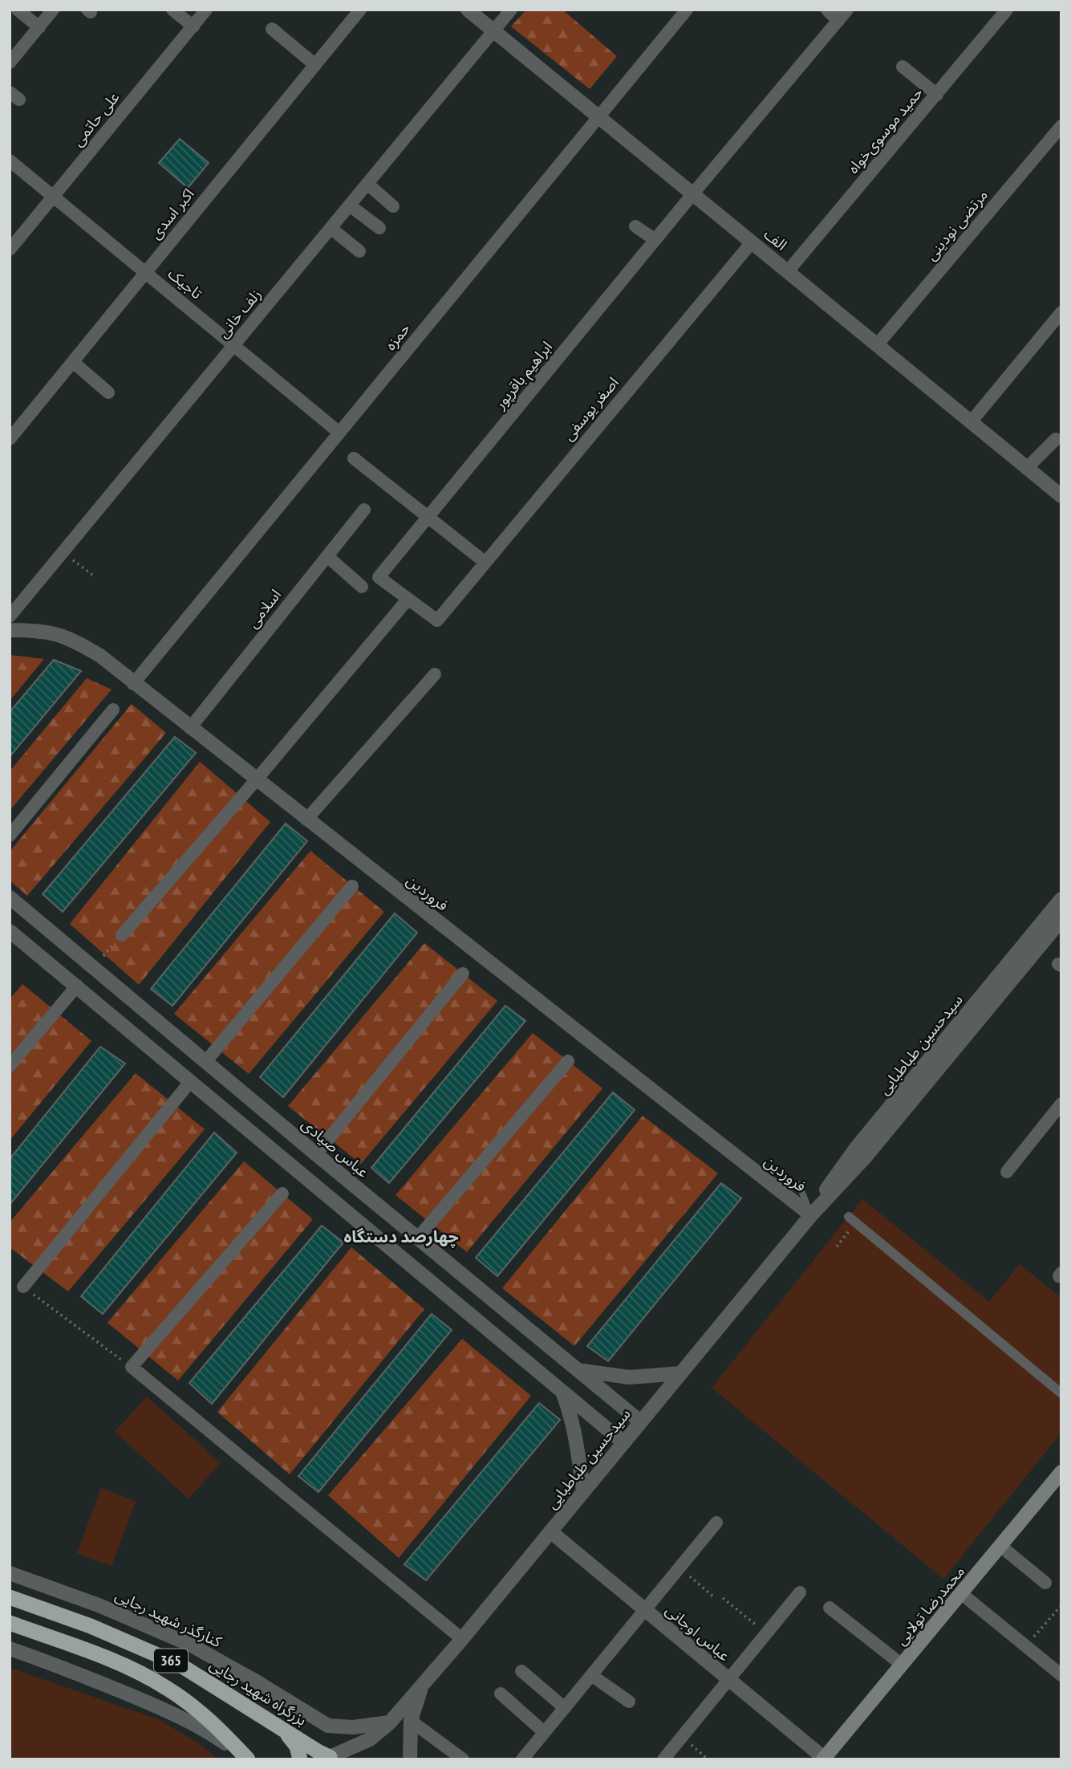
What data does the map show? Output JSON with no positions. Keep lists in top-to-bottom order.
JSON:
{
  "streets": {
    "highway": ["365", "بزرگراه شهید رجایی"],
    "main road": ["محمدرضا تولایی"],
    "street": [
      "علی حاتمی",
      "حمید موسوی‌خواه",
      "اکبر اسدی",
      "مرتضی نودینی",
      "الف",
      "تاجیک",
      "زلف خانی",
      "حمزه",
      "ابراهیم باقرپور",
      "اصغر یوسفی",
      "اسلامی",
      "فروردین",
      "سیدحسین طباطبایی",
      "عباس صیادی",
      "کنارگذر شهید رجایی",
      "عباس اوجانی"
    ]
  },
  "crossings": [
    ["علی حاتمی", "تاجیک"],
    ["حمید موسوی‌خواه", "الف"],
    ["اکبر اسدی", "تاجیک"],
    ["مرتضی نودینی", "الف"],
    ["الف", "زلف خانی"],
    ["الف", "حمزه"],
    ["الف", "ابراهیم باقرپور"],
    ["الف", "اصغر یوسفی"],
    ["تاجیک", "زلف خانی"],
    ["تاجیک", "حمزه"],
    ["حمزه", "فروردین"],
    ["ابراهیم باقرپور", "اصغر یوسفی"],
    ["اسلامی", "فروردین"],
    ["فروردین", "سیدحسین طباطبایی"],
    ["سیدحسین طباطبایی", "عباس صیادی"],
    ["سیدحسین طباطبایی", "کنارگذر شهید رجایی"],
    ["سیدحسین طباطبایی", "عباس اوجانی"],
    ["سیدحسین طباطبایی", "بزرگراه شهید رجایی"],
    ["محمدرضا تولایی", "عباس اوجانی"]
  ],
  "districts": ["چهارصد دستگاه"]
}
